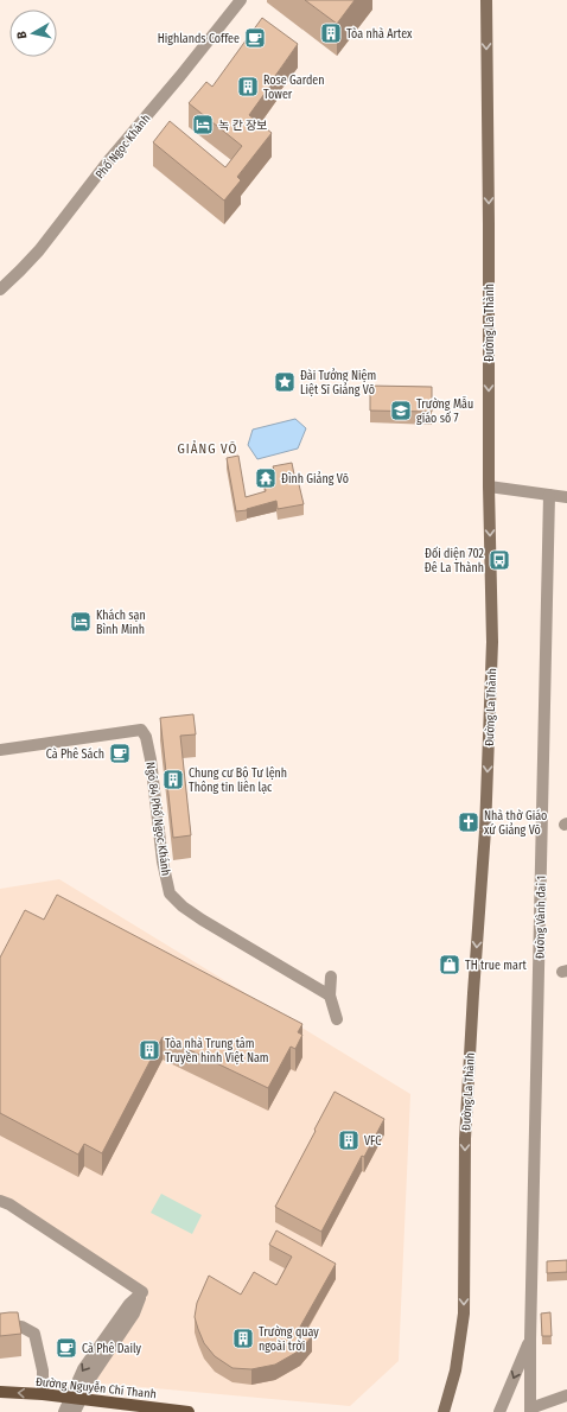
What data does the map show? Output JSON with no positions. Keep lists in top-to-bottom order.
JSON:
{
  "streets": {
    "main road": ["Đường La Thành", "Đường Nguyễn Chí Thanh"],
    "street": ["Phố Ngọc Khánh", "Ngõ 84 Phố Ngọc Khánh", "Đường Vành đai 1"]
  },
  "one_way": ["Đường La Thành"],
  "districts": ["GIẢNG VÕ"],
  "places": {
    "building": [
      "Tòa nhà Artex",
      "Rose Garden Tower",
      "Chung cư Bộ Tư lệnh Thông tin liên lạc",
      "Tòa nhà Trung tâm Truyền hình Việt Nam",
      "VFC",
      "Trường quay ngoài trời"
    ],
    "cafe": ["Highlands Coffee", "Cà Phê Sách", "Cà Phê Daily"],
    "hotel": ["녹 칸 장보", "Khách sạn Bình Minh"],
    "place": ["Đài Tưởng Niệm Liệt Sĩ Giảng Võ"],
    "school or university": ["Trường Mẫu giáo số 7"],
    "temple": ["Đình Giảng Võ"],
    "bus stop": ["Đối diện 702 Đê La Thành"],
    "church": ["Nhà thờ Giáo xứ Giảng Võ"],
    "shop": ["TH true mart"]
  },
  "north": "left"
}
